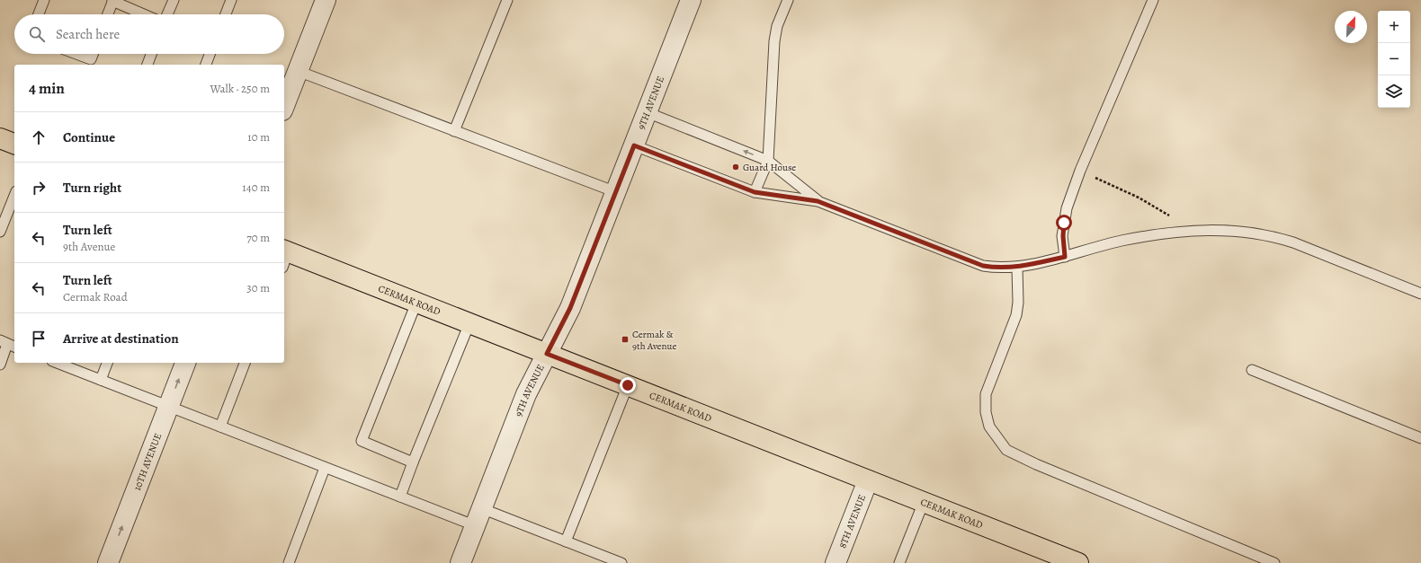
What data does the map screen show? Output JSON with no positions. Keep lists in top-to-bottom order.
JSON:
{
  "streets": {
    "main road": ["CERMAK ROAD"],
    "street": ["9TH AVENUE", "10TH AVENUE", "8TH AVENUE"]
  },
  "crossings": [
    ["9TH AVENUE", "CERMAK ROAD"],
    ["CERMAK ROAD", "8TH AVENUE"]
  ],
  "one_way": ["10TH AVENUE"],
  "places": {
    "other": ["Guard House"],
    "transit": ["Cermak & 9th Avenue"]
  },
  "north": "top right",
  "page": {
    "map_buttons": ["+", "−"],
    "search": "Search here",
    "heading": ["4 min", "Walk · 250 m"],
    "list": [
      ["Continue", "10 m"],
      ["Turn right", "140 m"],
      ["Turn left", "9th Avenue", "70 m"],
      ["Turn left", "Cermak Road", "30 m"],
      "Arrive at destination"
    ]
  }
}
